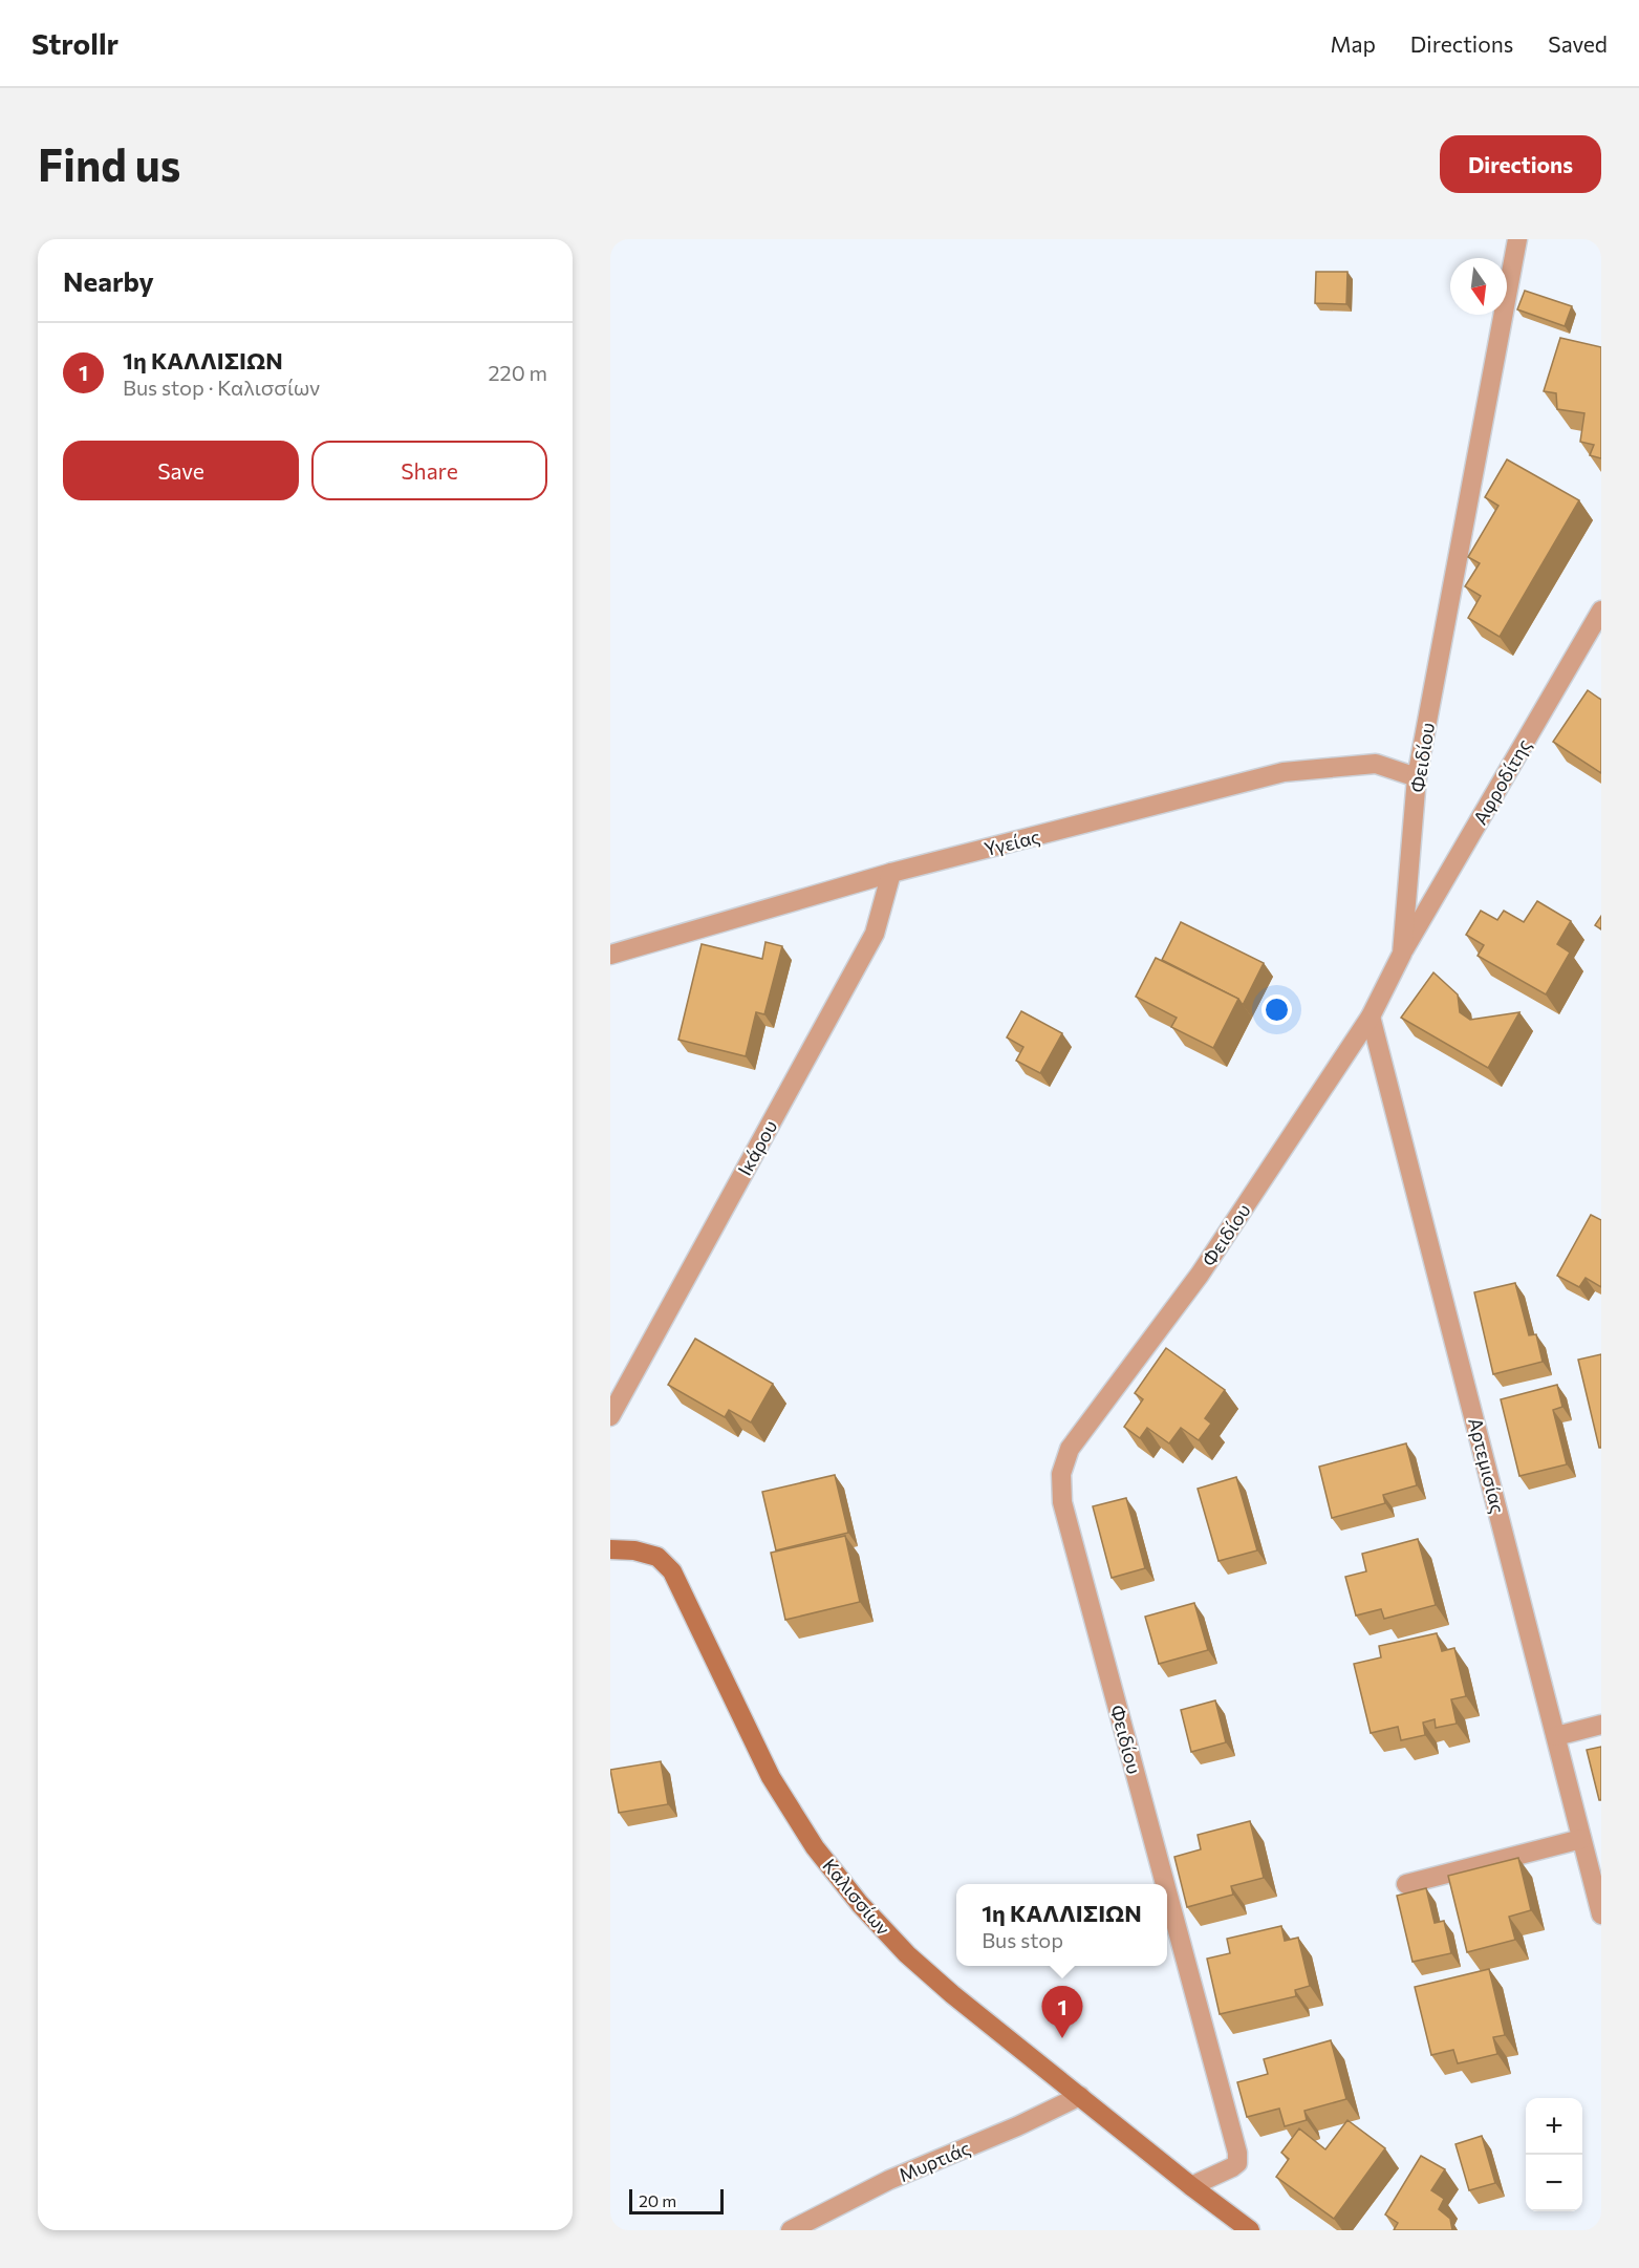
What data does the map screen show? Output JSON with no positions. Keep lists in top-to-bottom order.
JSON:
{
  "streets": {
    "main road": ["Καλισσίων"],
    "street": [
      "Φειδίου",
      "Αφροδίτης",
      "Υγείας",
      "Ικάρου",
      "Αρτεμισίας",
      "Μυρτιάς"
    ]
  },
  "crossings": [
    ["Φειδίου", "Αφροδίτης"],
    ["Φειδίου", "Υγείας"],
    ["Φειδίου", "Αρτεμισίας"],
    ["Φειδίου", "Καλισσίων"],
    ["Υγείας", "Ικάρου"],
    ["Καλισσίων", "Μυρτιάς"]
  ],
  "scale_bar": "20 m",
  "north": "bottom",
  "page": {
    "header": "Strollr",
    "nav": ["Map", "Directions", "Saved"],
    "buttons": [
      "Directions",
      ["Save", "Share"]
    ],
    "title": "Find us",
    "heading": "Nearby",
    "list": [
      {
        "mark": "1",
        "name": "1η ΚΑΛΛΙΣΙΩΝ",
        "note": "Bus stop · Καλισσίων",
        "value": "220 m"
      }
    ],
    "popup": ["1η ΚΑΛΛΙΣΙΩΝ", "Bus stop"],
    "pins": "1",
    "map_buttons": ["+", "−"],
    "scale": "20 m"
  }
}
